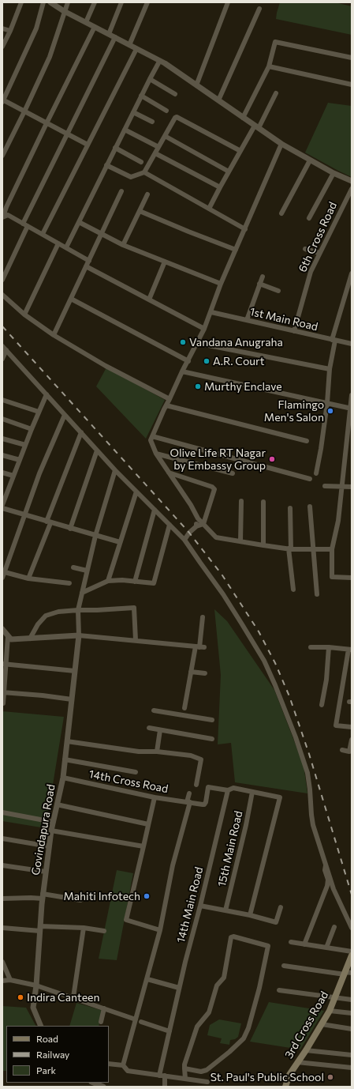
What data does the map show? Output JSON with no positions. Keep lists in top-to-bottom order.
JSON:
{
  "streets": {
    "main road": ["3rd Cross Road"],
    "street": [
      "6th Cross Road",
      "1st Main Road",
      "14th Cross Road",
      "Govindapura Road",
      "15th Main Road",
      "14th Main Road"
    ]
  },
  "crossings": [
    ["6th Cross Road", "1st Main Road"],
    ["14th Cross Road", "Govindapura Road"]
  ],
  "places": [
    "Vandana Anugraha",
    "A.R. Court",
    "Murthy Enclave",
    "Flamingo Men's Salon",
    "Olive Life RT Nagar by Embassy Group",
    "Mahiti Infotech",
    "Indira Canteen",
    "St. Paul's Public School"
  ],
  "legend": ["Road", "Railway", "Park"]
}
